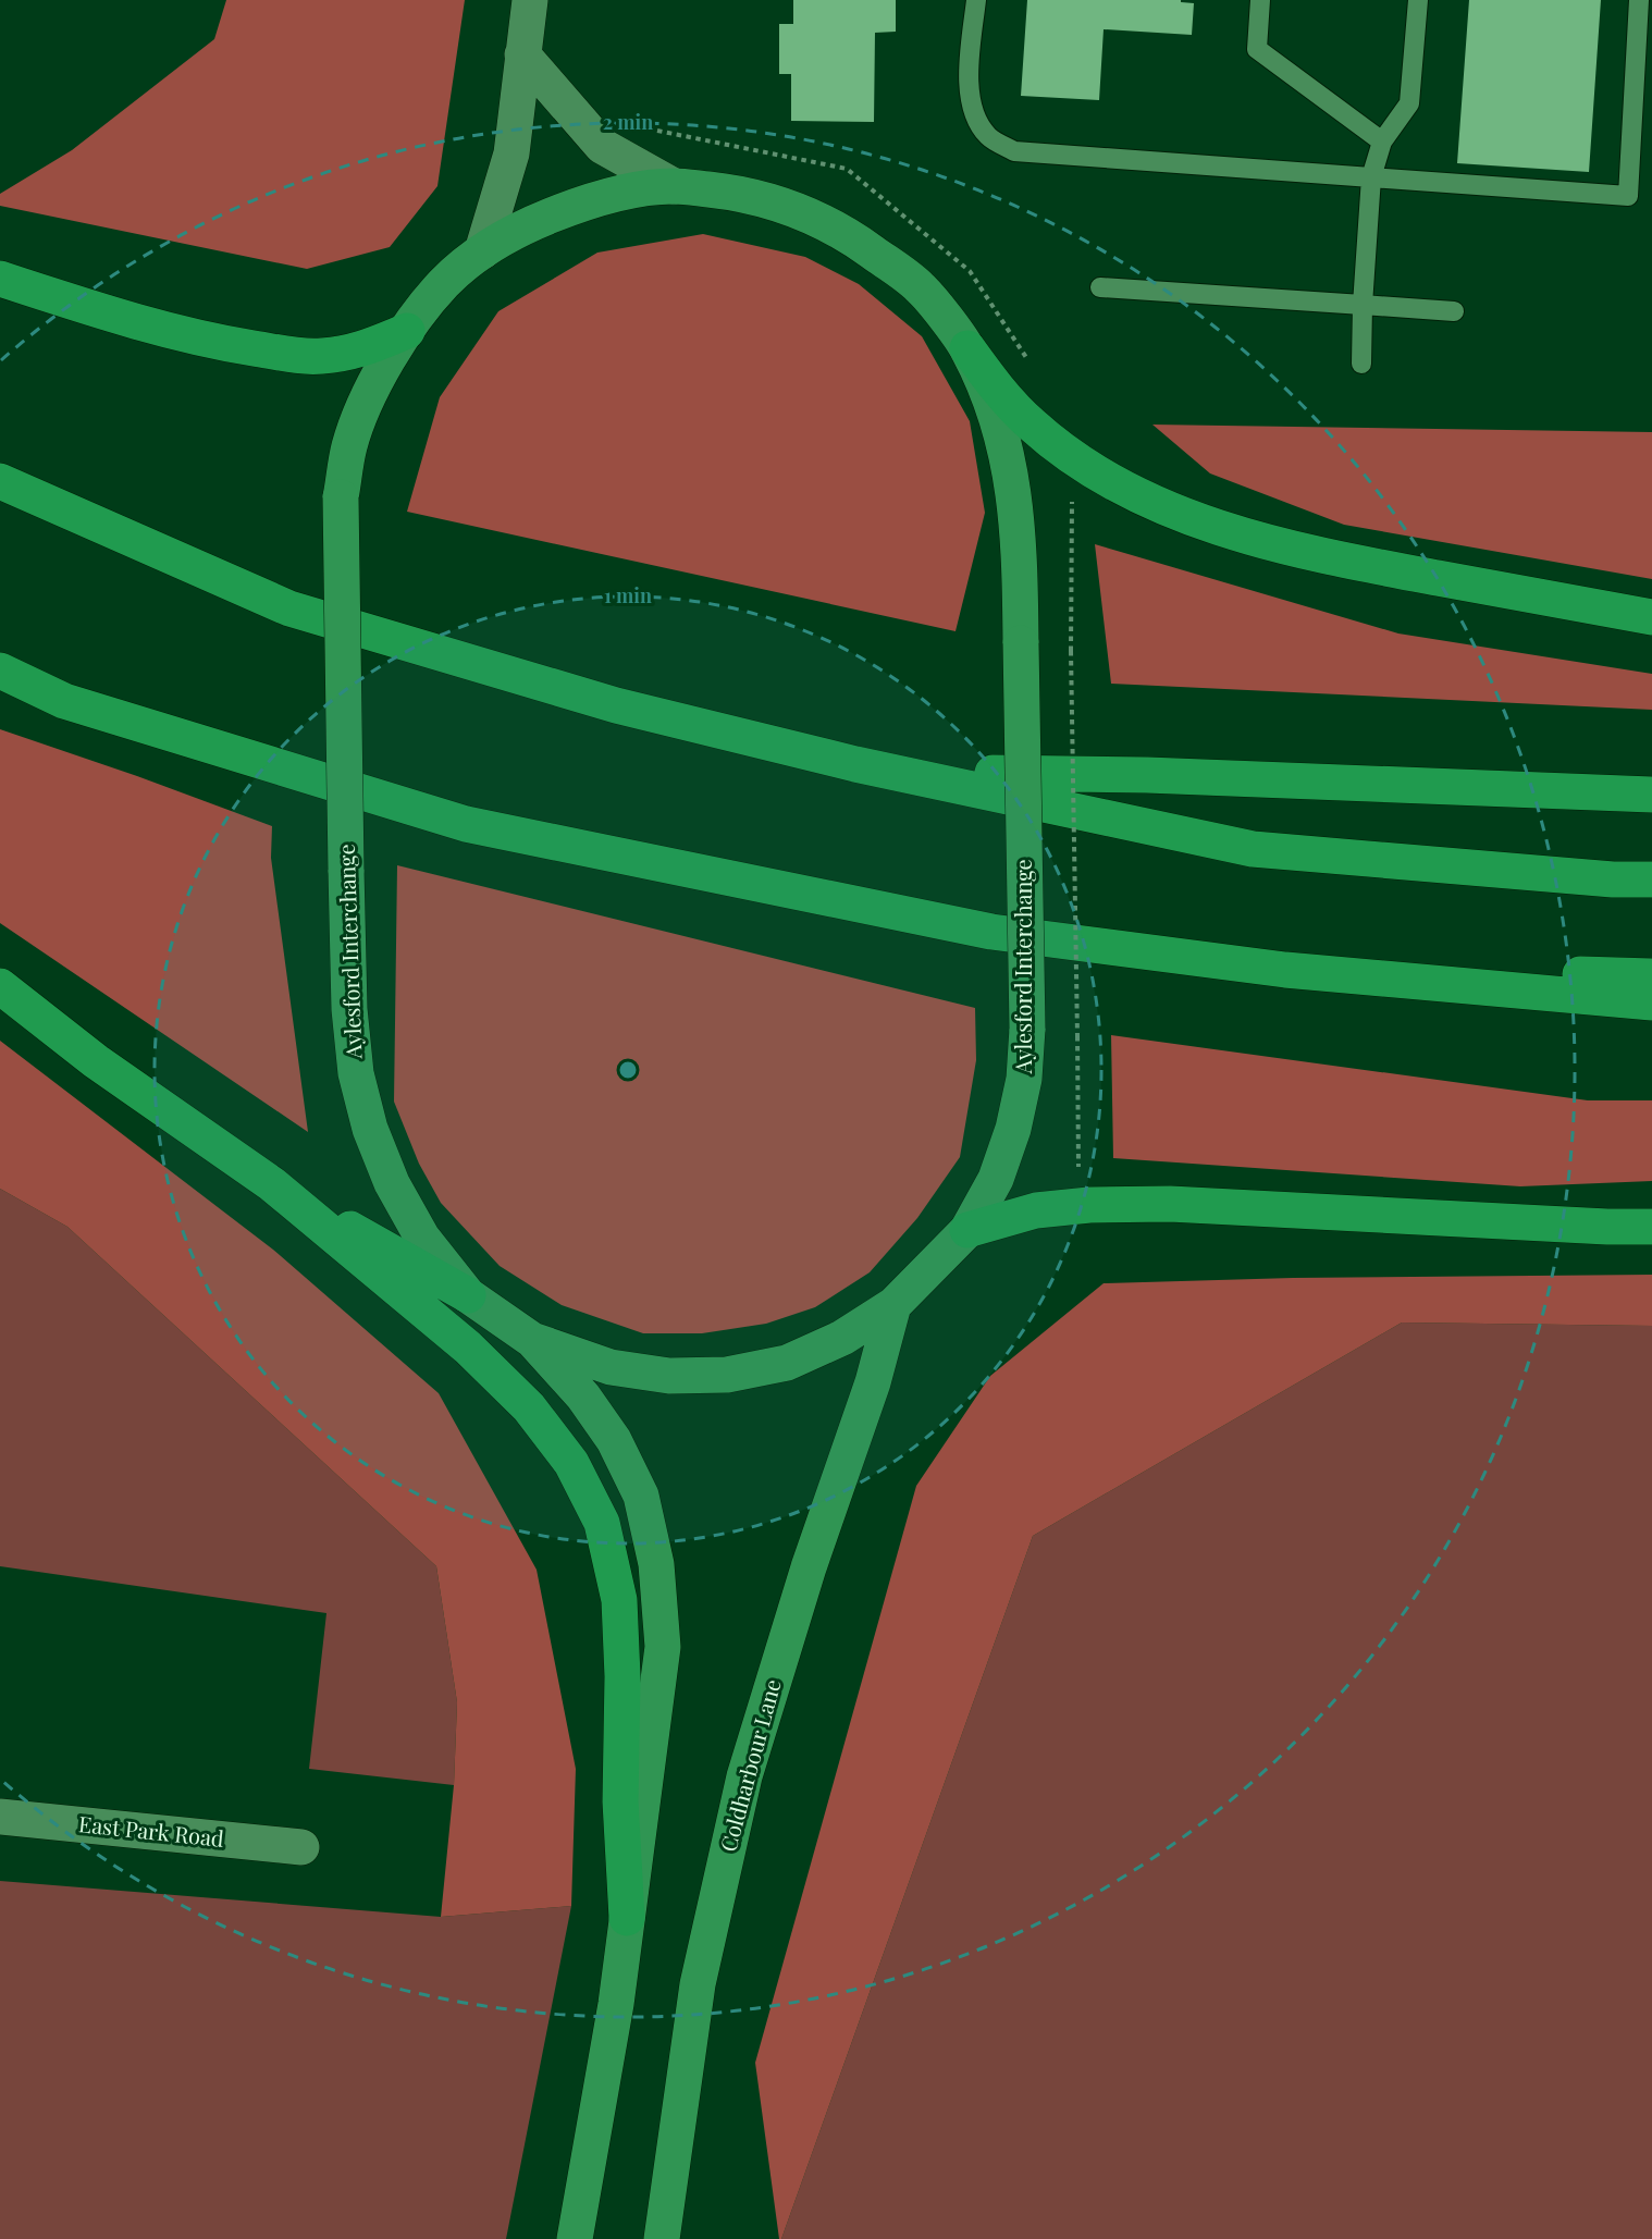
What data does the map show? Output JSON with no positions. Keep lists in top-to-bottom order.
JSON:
{
  "streets": {
    "main road": ["Aylesford Interchange", "Coldharbour Lane"],
    "street": ["East Park Road"]
  },
  "crossings": [
    ["Aylesford Interchange", "Coldharbour Lane"]
  ],
  "rings": ["2 min", "1 min"]
}
